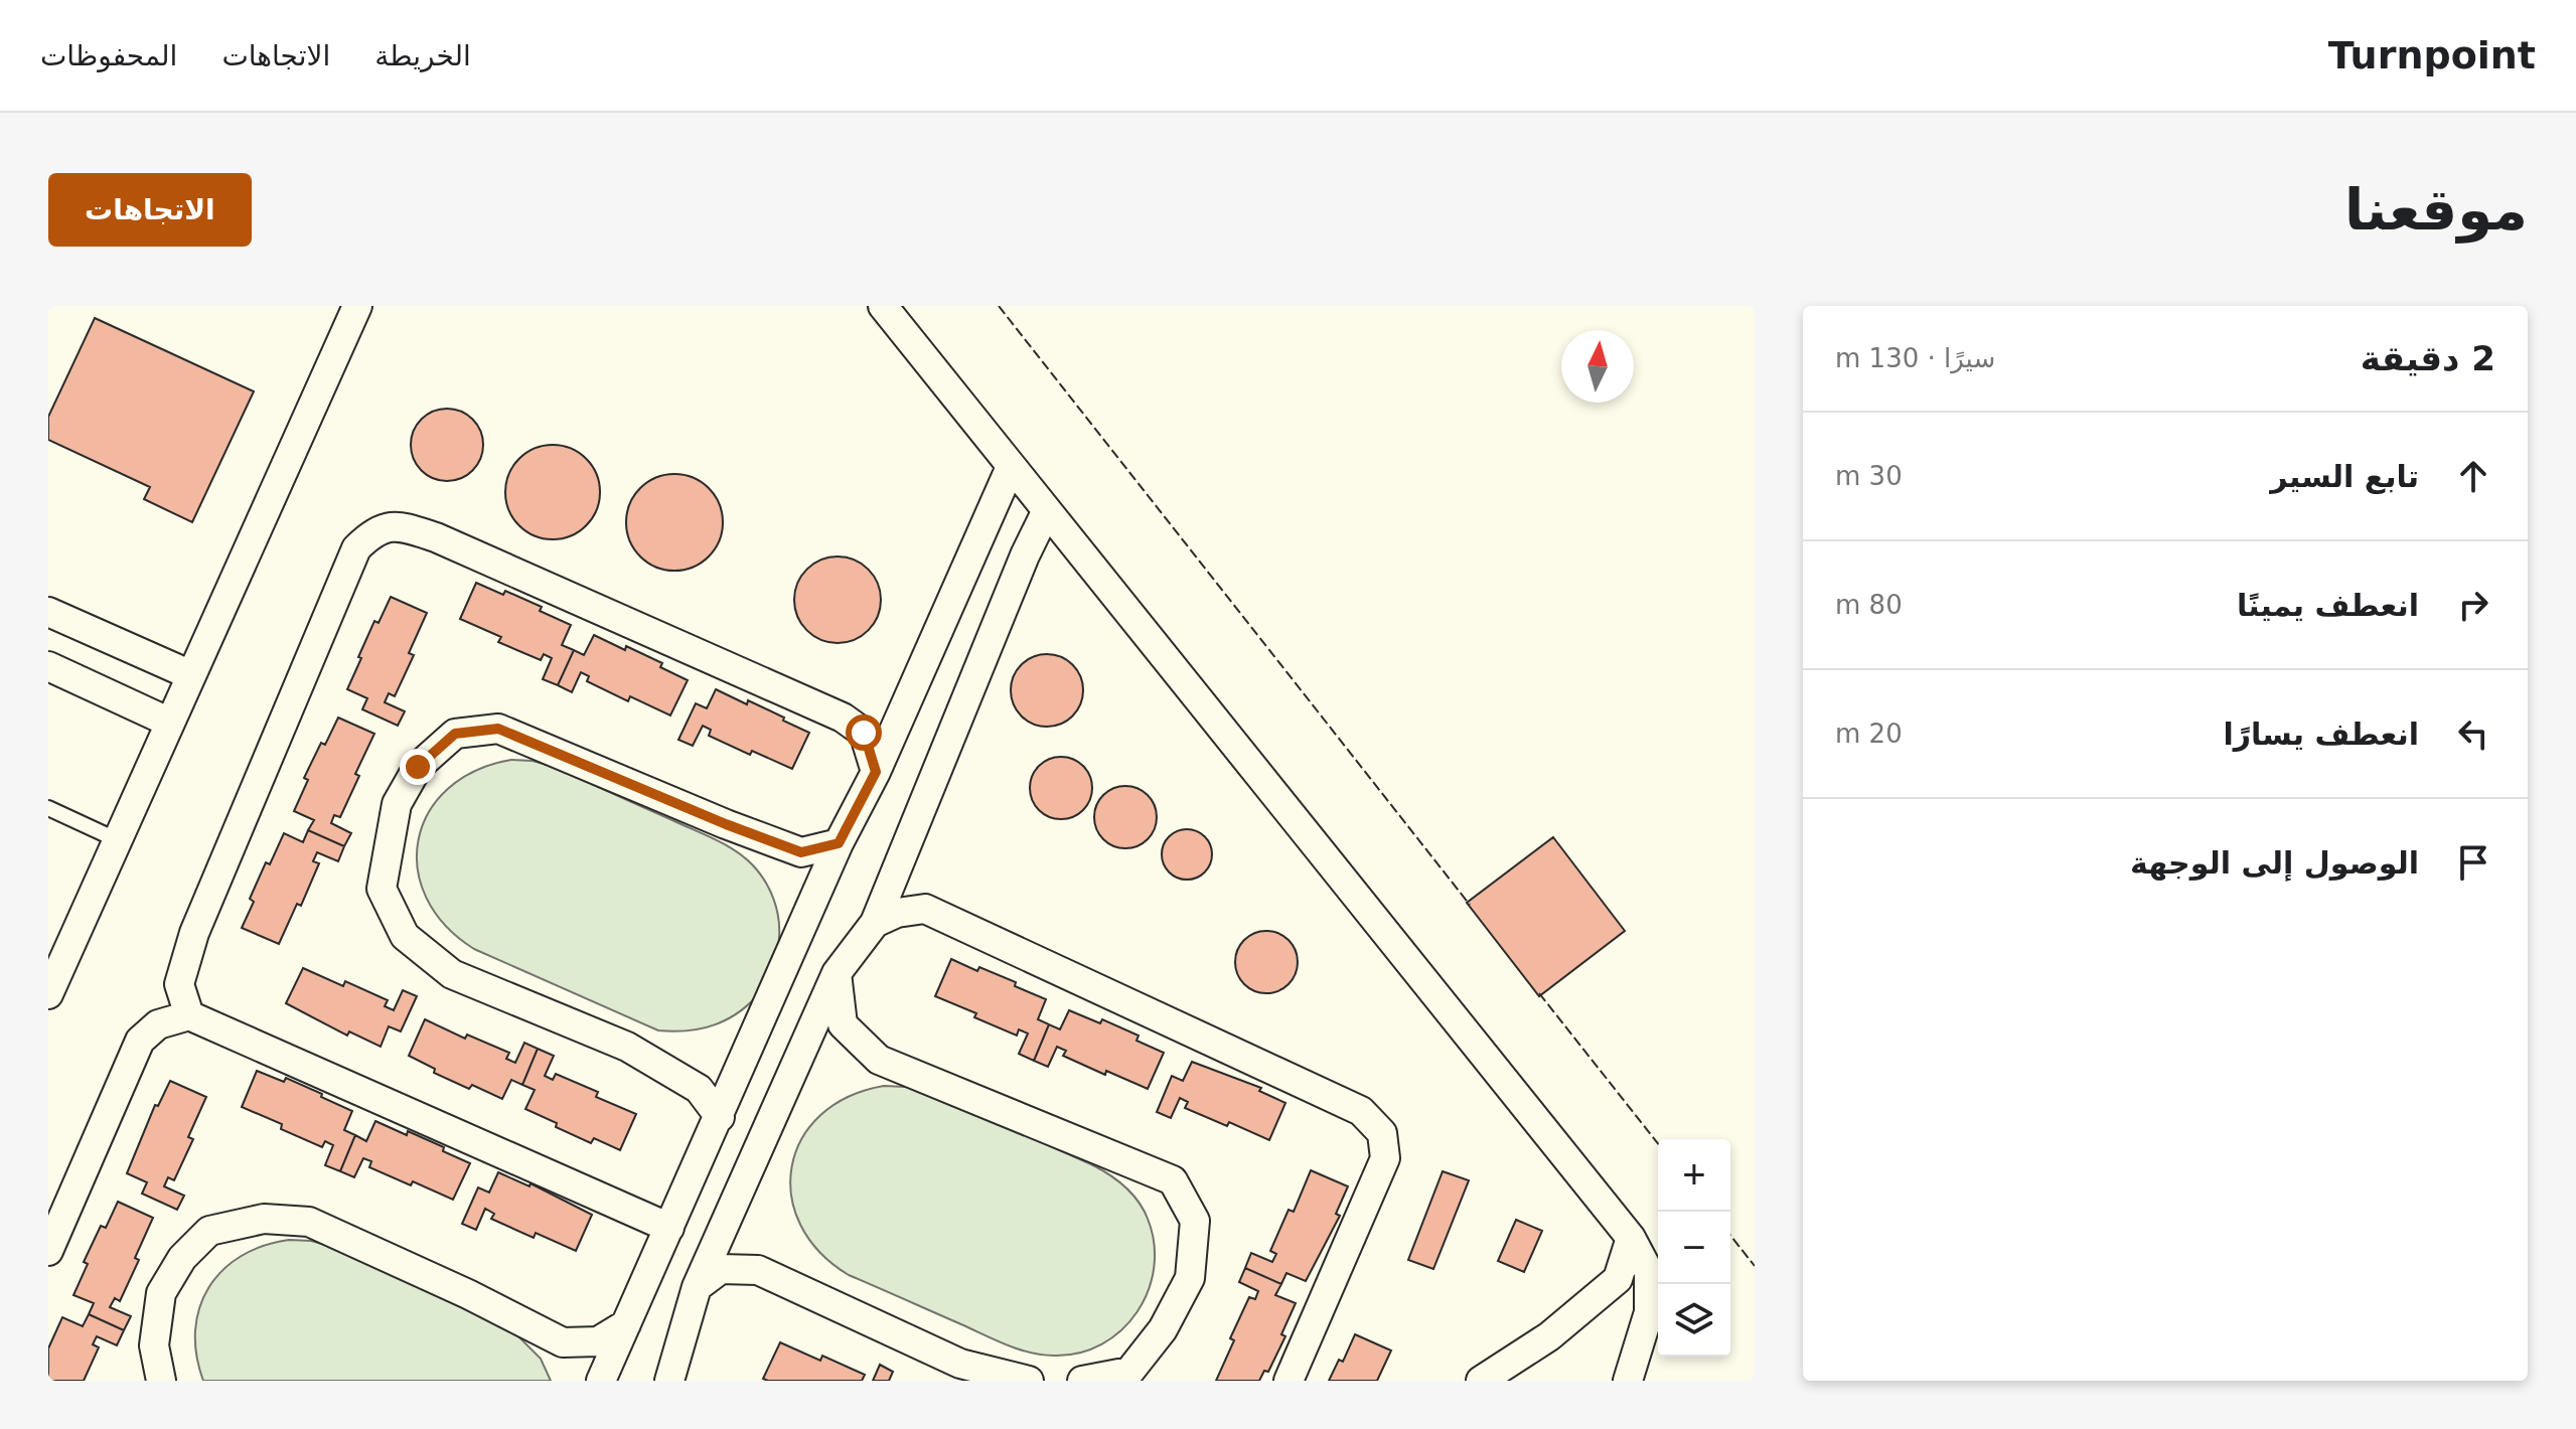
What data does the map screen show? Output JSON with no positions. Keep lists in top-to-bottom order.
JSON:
{
  "north": "top",
  "page": {
    "header": "Turnpoint",
    "nav": ["الخريطة", "الاتجاهات", "المحفوظات"],
    "buttons": "الاتجاهات",
    "title": "موقعنا",
    "heading": ["2 دقيقة", "سيرًا · 130 m"],
    "list": [
      ["تابع السير", "30 m"],
      ["انعطف يمينًا", "80 m"],
      ["انعطف يسارًا", "20 m"],
      "الوصول إلى الوجهة"
    ],
    "map_buttons": ["+", "−"]
  }
}
